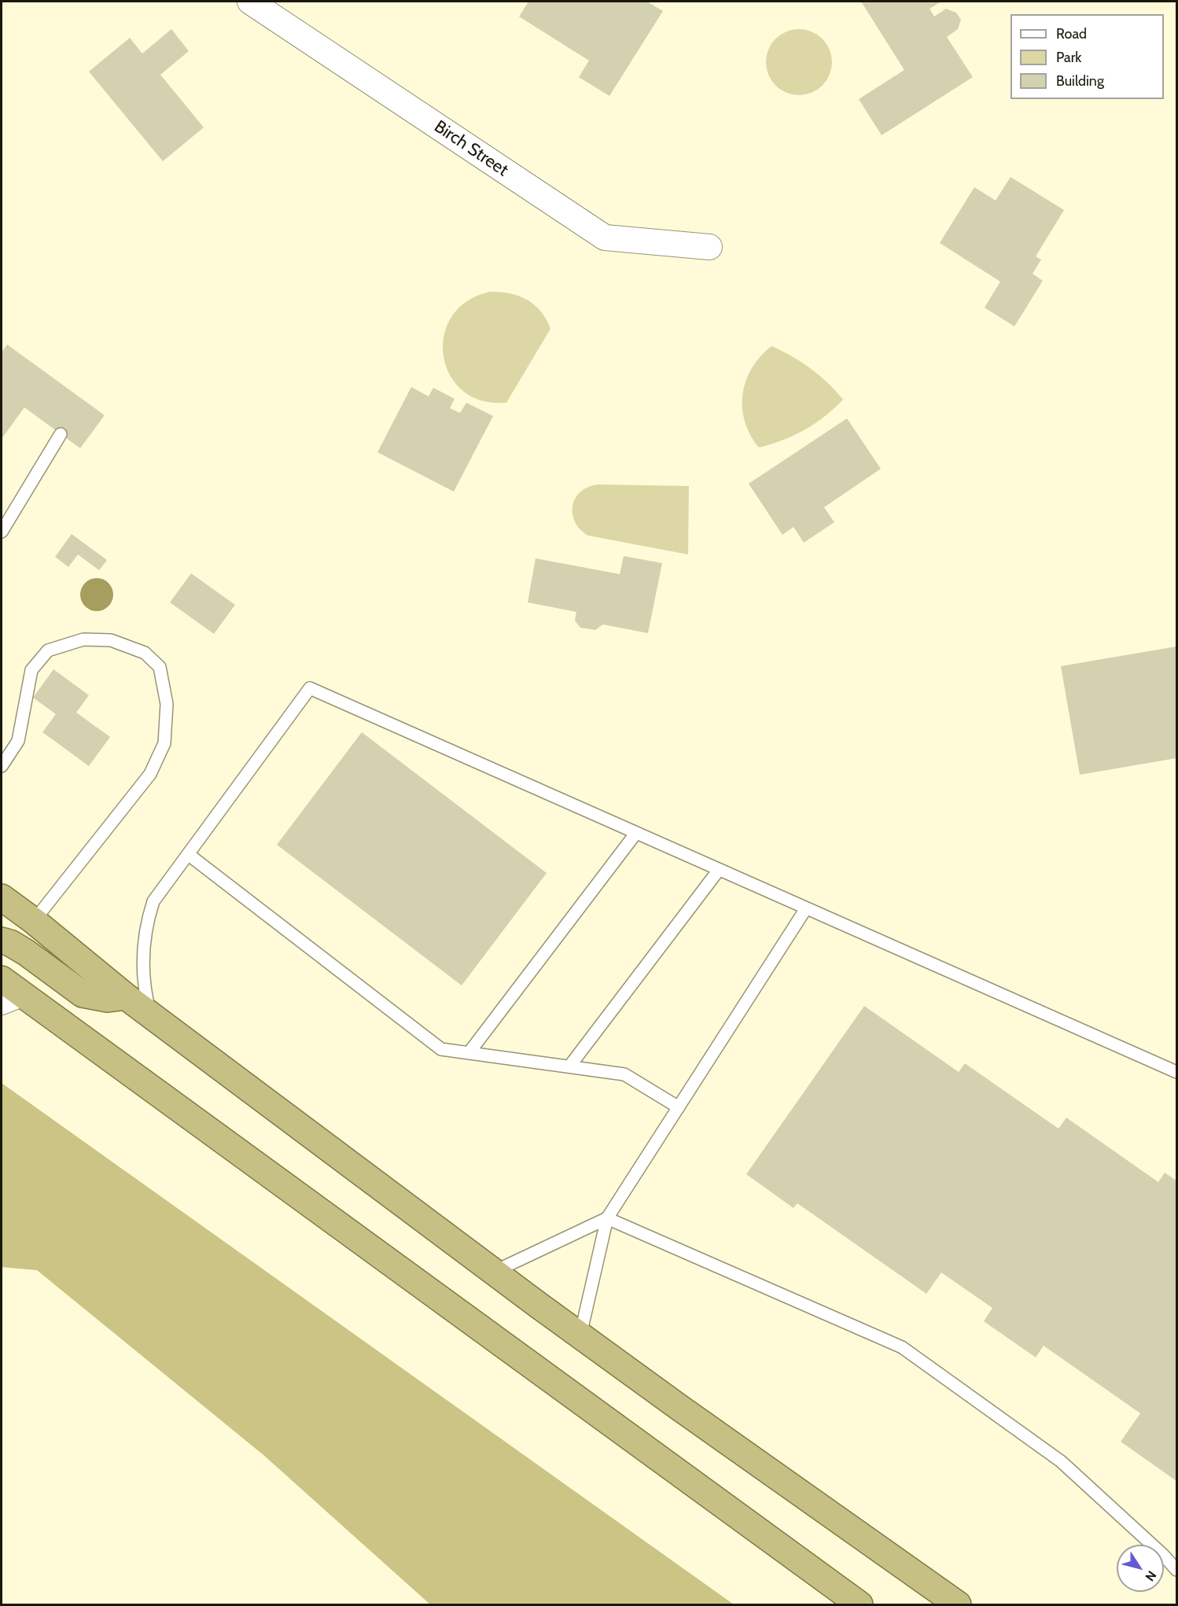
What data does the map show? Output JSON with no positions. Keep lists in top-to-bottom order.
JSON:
{
  "streets": {
    "street": ["Birch Street"]
  },
  "legend": ["Road", "Park", "Building"],
  "north": "bottom right"
}
